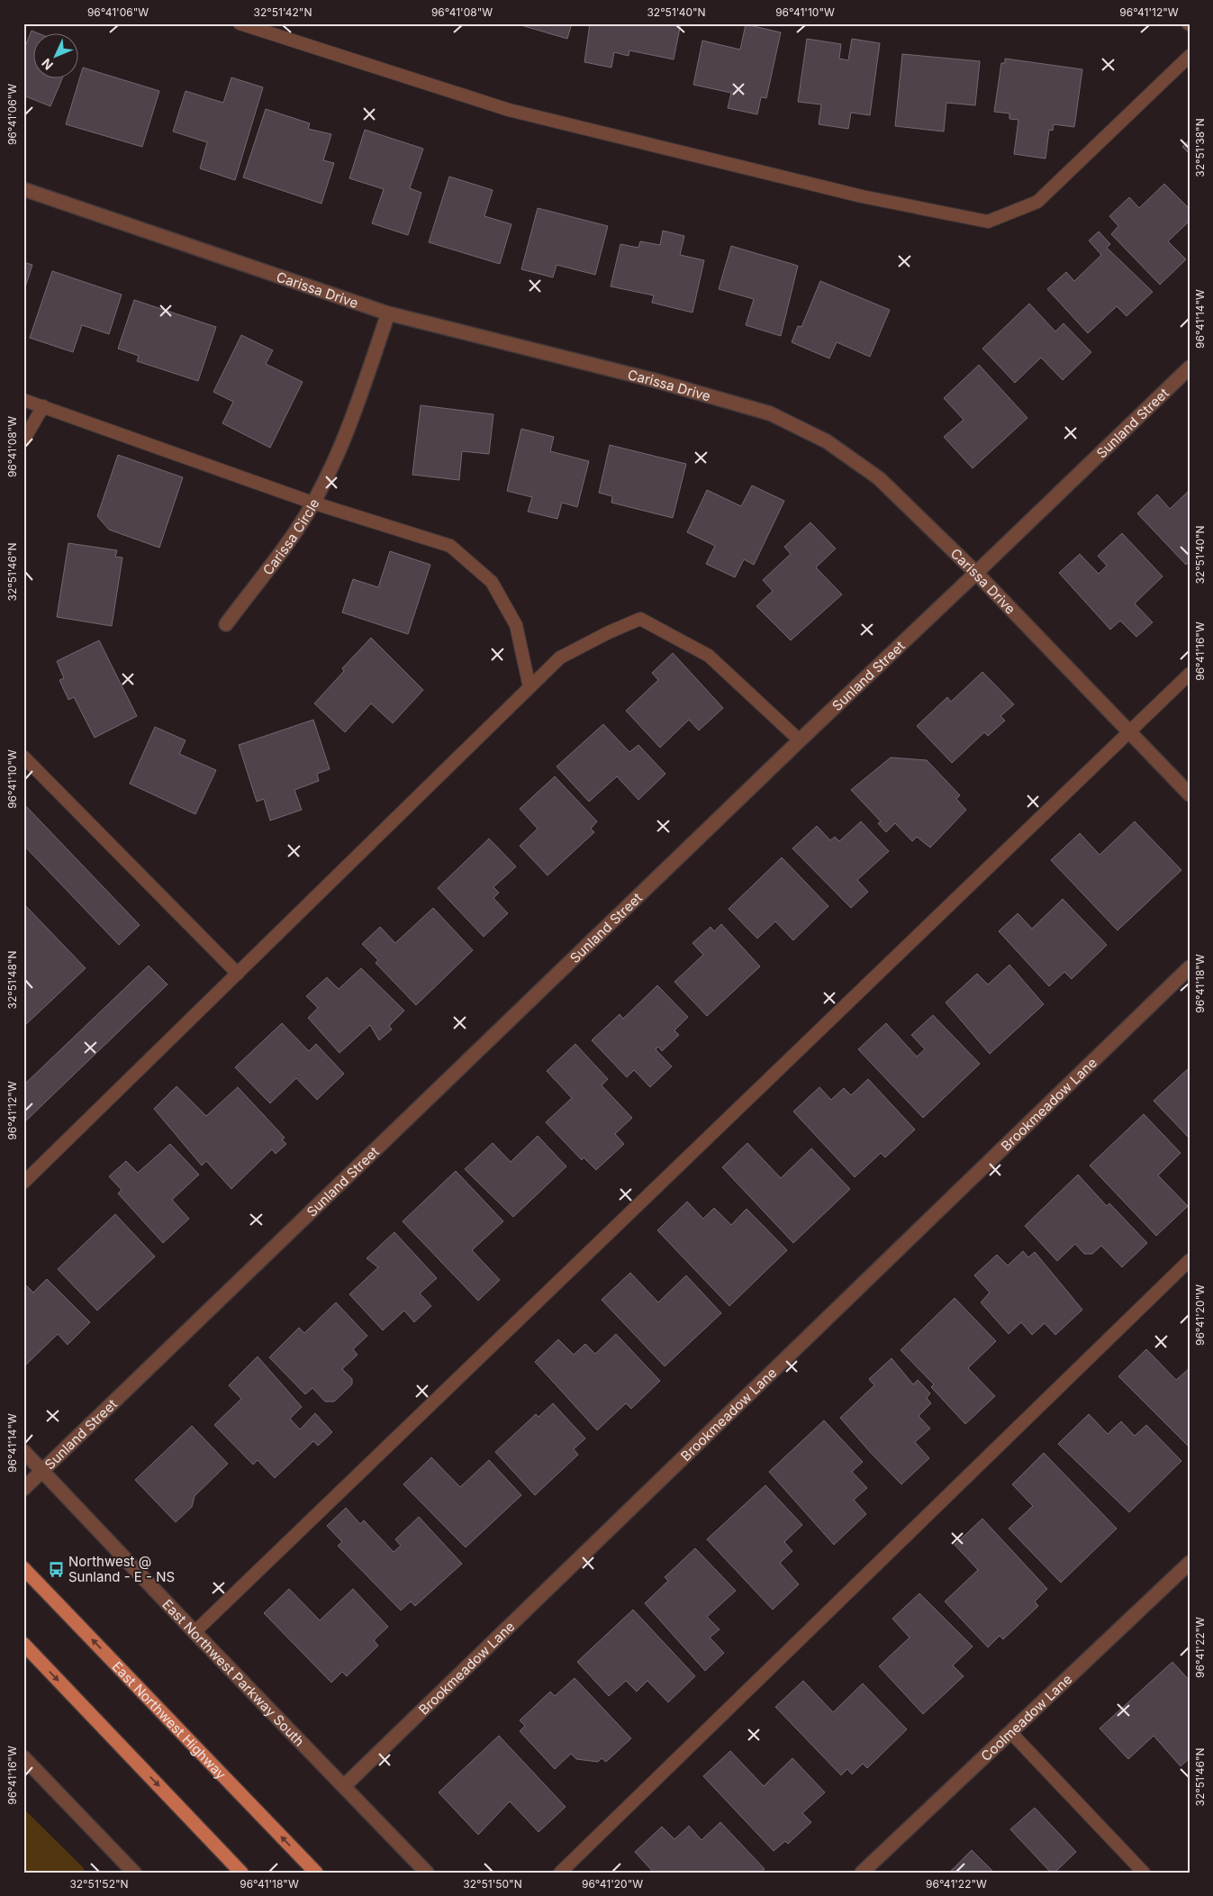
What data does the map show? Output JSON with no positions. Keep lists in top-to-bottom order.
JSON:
{
  "streets": {
    "main road": ["East Northwest Highway"],
    "street": [
      "Carissa Drive",
      "Sunland Street",
      "Carissa Circle",
      "Brookmeadow Lane",
      "East Northwest Parkway South",
      "Coolmeadow Lane"
    ]
  },
  "crossings": [
    ["Carissa Drive", "Sunland Street"],
    ["Carissa Drive", "Carissa Circle"],
    ["Sunland Street", "East Northwest Parkway South"],
    ["Brookmeadow Lane", "East Northwest Parkway South"]
  ],
  "places": {
    "bus stop": ["Northwest @ Sunland - E - NS"]
  },
  "north": "bottom left",
  "coordinates": [
    "96°41'06\"W",
    "32°51'42\"N",
    "96°41'08\"W",
    "32°51'40\"N",
    "96°41'10\"W",
    "96°41'12\"W",
    "32°51'38\"N",
    "96°41'14\"W",
    "32°51'46\"N",
    "96°41'16\"W",
    "32°51'48\"N",
    "96°41'18\"W",
    "96°41'20\"W",
    "96°41'22\"W",
    "32°51'52\"N",
    "32°51'50\"N"
  ]
}
